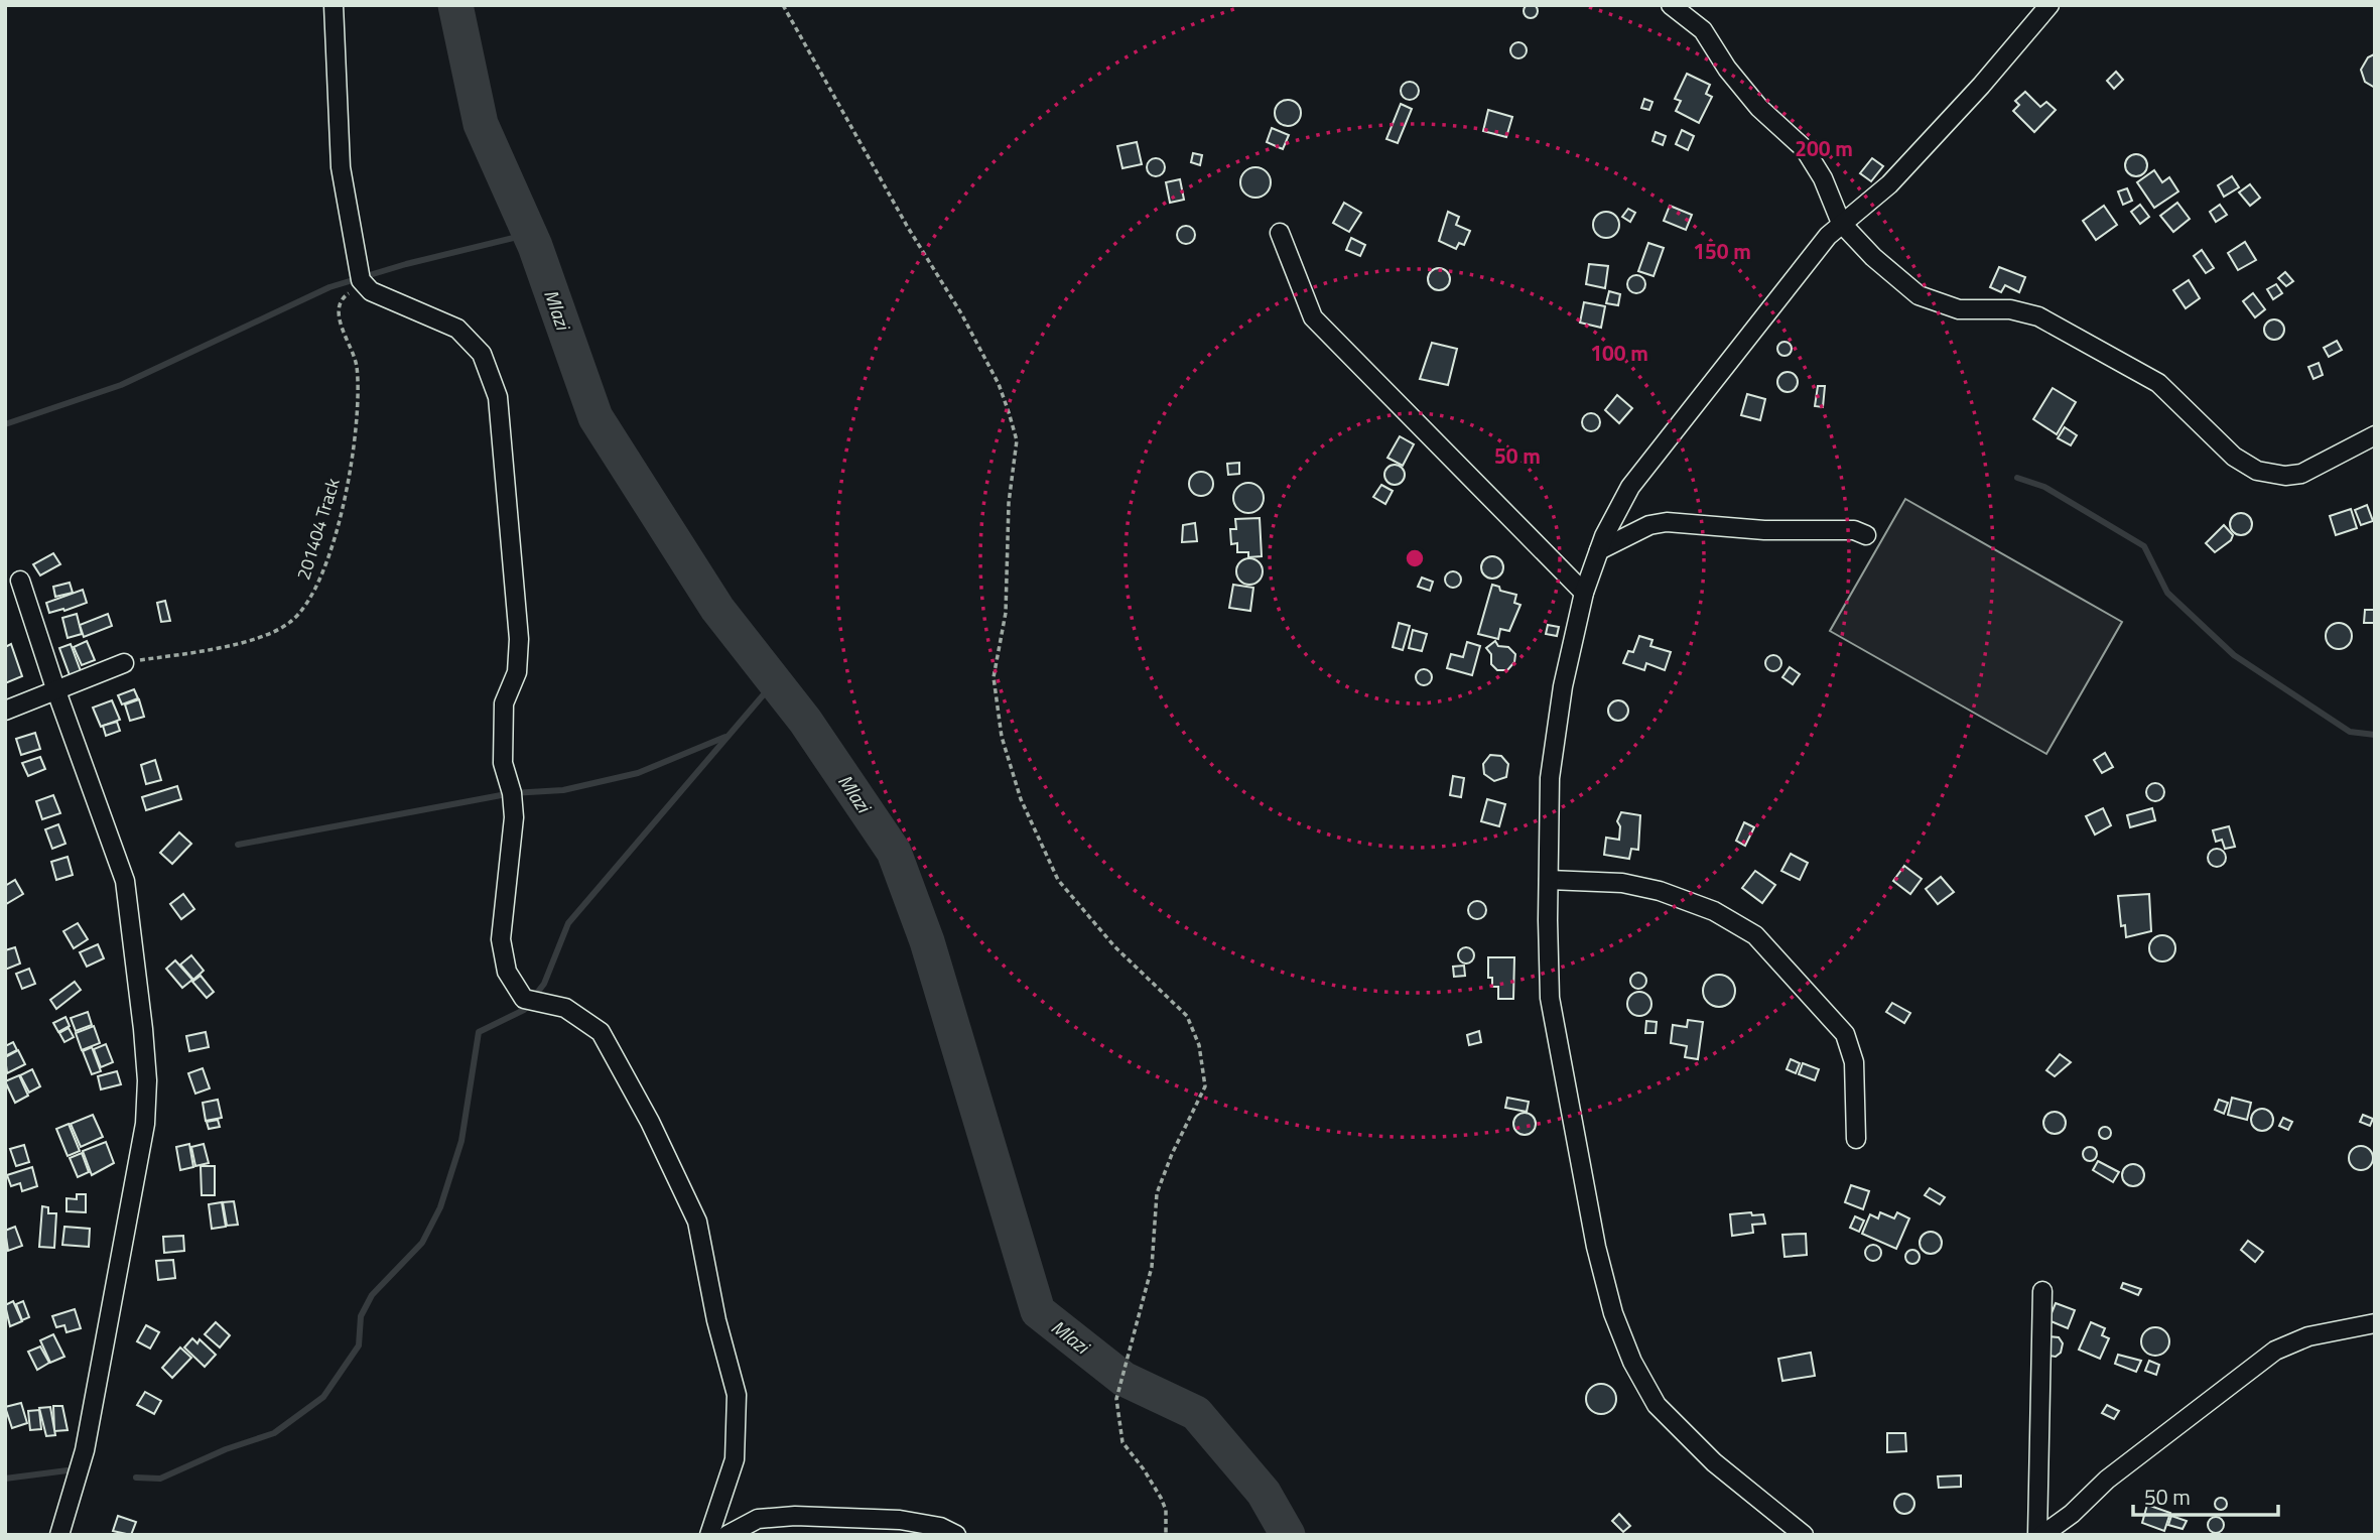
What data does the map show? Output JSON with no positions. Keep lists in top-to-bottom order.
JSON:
{
  "streets": {
    "path": ["201404 Track"]
  },
  "water": ["Mlazi"],
  "scale_bar": "50 m",
  "rings": [
    "200 m",
    "150 m",
    "100 m",
    "50 m"
  ]
}
